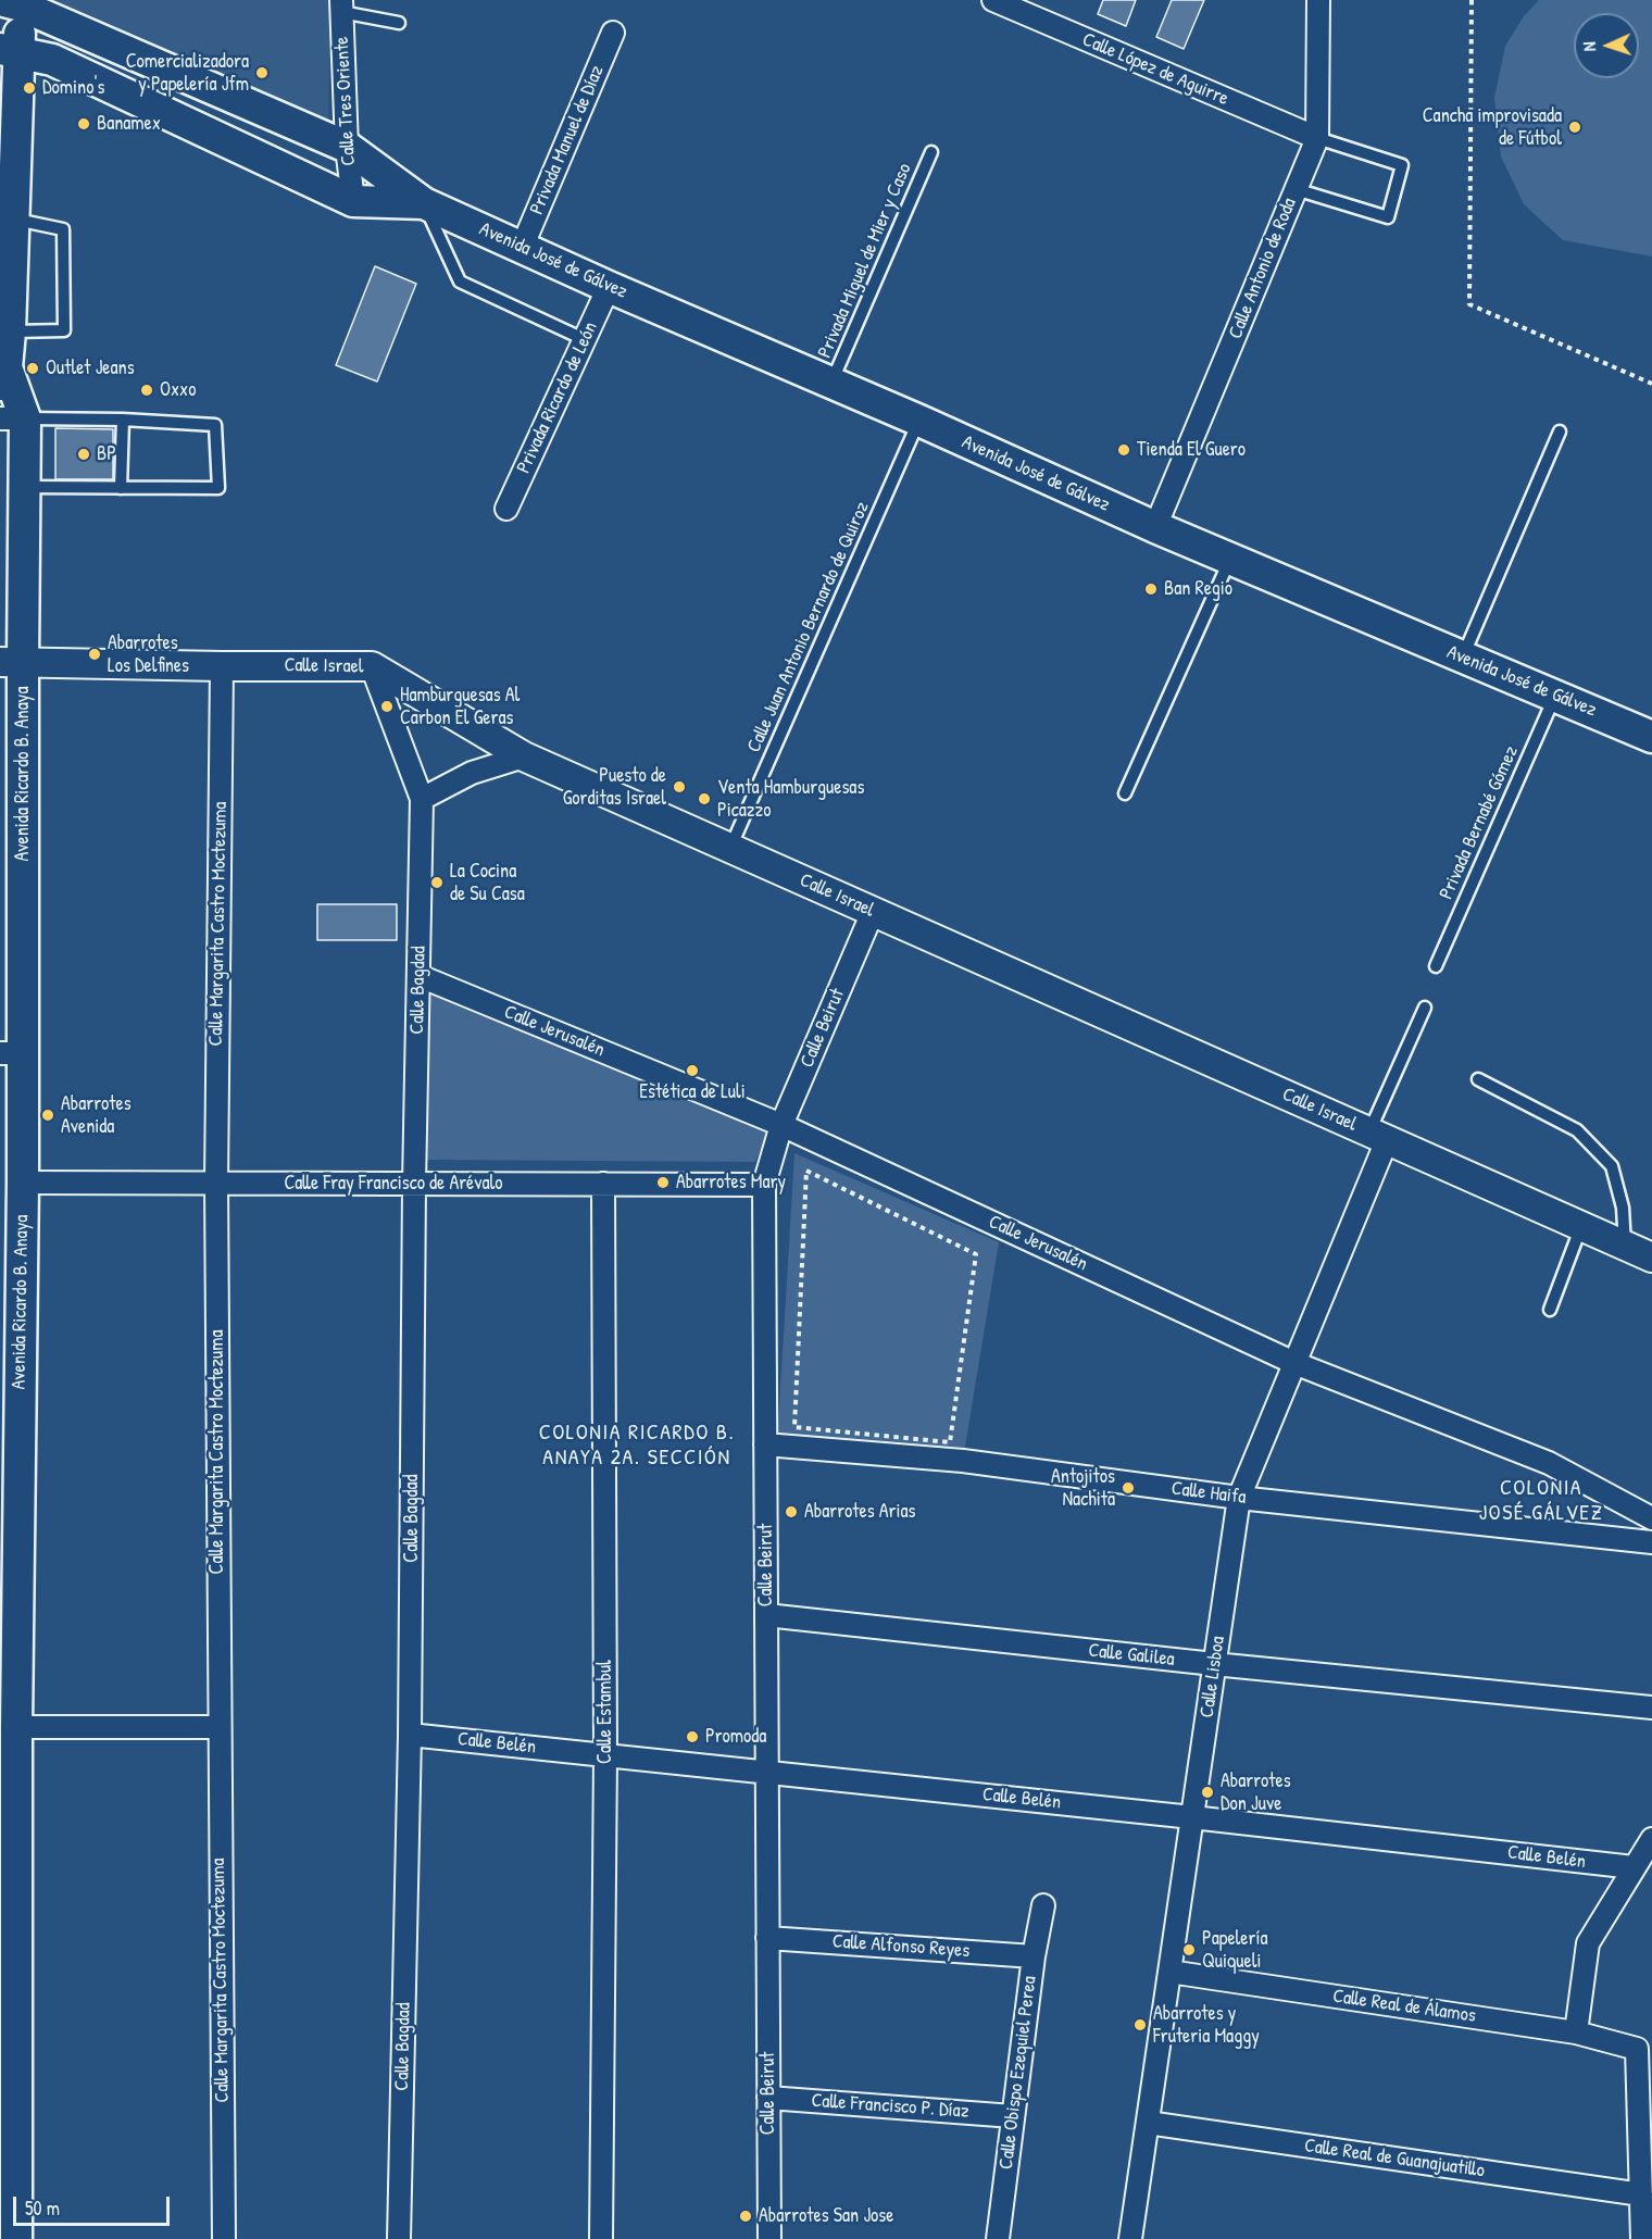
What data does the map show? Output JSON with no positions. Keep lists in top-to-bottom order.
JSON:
{
  "streets": {
    "main road": ["Avenida José de Gálvez", "Avenida Ricardo B. Anaya"],
    "street": [
      "Calle López de Aguirre",
      "Calle Tres Oriente",
      "Privada Manuel de Díaz",
      "Calle Antonio de Roda",
      "Privada Ricardo de León",
      "Calle Israel",
      "Calle Margarita Castro Moctezuma",
      "Calle Bagdad",
      "Calle Beirut",
      "Calle Jerusalén",
      "Calle Fray Francisco de Arévalo",
      "Calle Haifa",
      "Calle Galilea",
      "Calle Lisboa",
      "Calle Estambul",
      "Calle Belén",
      "Calle Alfonso Reyes",
      "Calle Real de Álamos",
      "Calle Obispo Ezequiel Perea",
      "Calle Francisco P. Díaz",
      "Calle Real de Guanajuatillo"
    ],
    "lane": ["Privada Miguel de Mier y Caso", "Calle Juan Antonio Bernardo de Quiroz", "Privada Bernabé Gómez"]
  },
  "crossings": [
    ["Calle López de Aguirre", "Calle Antonio de Roda"],
    ["Calle Tres Oriente", "Avenida José de Gálvez"],
    ["Privada Manuel de Díaz", "Avenida José de Gálvez"],
    ["Avenida José de Gálvez", "Privada Miguel de Mier y Caso"],
    ["Avenida José de Gálvez", "Calle Antonio de Roda"],
    ["Avenida José de Gálvez", "Privada Ricardo de León"],
    ["Avenida José de Gálvez", "Calle Juan Antonio Bernardo de Quiroz"],
    ["Avenida José de Gálvez", "Avenida Ricardo B. Anaya"],
    ["Avenida José de Gálvez", "Privada Bernabé Gómez"],
    ["Calle Juan Antonio Bernardo de Quiroz", "Calle Israel"],
    ["Calle Israel", "Avenida Ricardo B. Anaya"],
    ["Calle Israel", "Calle Margarita Castro Moctezuma"],
    ["Calle Israel", "Calle Bagdad"],
    ["Calle Israel", "Calle Beirut"],
    ["Calle Israel", "Calle Lisboa"],
    ["Avenida Ricardo B. Anaya", "Calle Fray Francisco de Arévalo"],
    ["Calle Margarita Castro Moctezuma", "Calle Fray Francisco de Arévalo"],
    ["Calle Bagdad", "Calle Jerusalén"],
    ["Calle Bagdad", "Calle Fray Francisco de Arévalo"],
    ["Calle Bagdad", "Calle Belén"],
    ["Calle Beirut", "Calle Jerusalén"],
    ["Calle Beirut", "Calle Fray Francisco de Arévalo"],
    ["Calle Beirut", "Calle Haifa"],
    ["Calle Beirut", "Calle Galilea"],
    ["Calle Beirut", "Calle Belén"],
    ["Calle Beirut", "Calle Alfonso Reyes"],
    ["Calle Beirut", "Calle Francisco P. Díaz"],
    ["Calle Jerusalén", "Calle Lisboa"],
    ["Calle Fray Francisco de Arévalo", "Calle Estambul"],
    ["Calle Haifa", "Calle Lisboa"],
    ["Calle Galilea", "Calle Lisboa"],
    ["Calle Lisboa", "Calle Belén"],
    ["Calle Lisboa", "Calle Real de Álamos"],
    ["Calle Lisboa", "Calle Real de Guanajuatillo"],
    ["Calle Estambul", "Calle Belén"],
    ["Calle Alfonso Reyes", "Calle Obispo Ezequiel Perea"],
    ["Calle Real de Álamos", "Calle Real de Guanajuatillo"],
    ["Calle Obispo Ezequiel Perea", "Calle Francisco P. Díaz"]
  ],
  "districts": ["COLONIA RICARDO B. ANAYA 2A. SECCIÓN", "COLONIA JOSÉ GÁLVEZ"],
  "places": [
    "Comercializadora y Papelería Jfm",
    "Domino's",
    "Banamex",
    "Cancha improvisada de Fútbol",
    "Outlet Jeans",
    "Oxxo",
    "Tienda El Guero",
    "BP",
    "Ban Regio",
    "Abarrotes Los Delfines",
    "Hamburguesas Al Carbon El Geras",
    "Puesto de Gorditas Israel",
    "Venta Hamburguesas Picazzo",
    "La Cocina de Su Casa",
    "Estética de Luli",
    "Abarrotes Avenida",
    "Abarrotes Mary",
    "Antojitos Nachita",
    "Abarrotes Arias",
    "Promoda",
    "Abarrotes Don Juve",
    "Papelería Quiqueli",
    "Abarrotes y Fruteria Maggy",
    "Abarrotes San Jose"
  ],
  "scale_bar": "50 m",
  "north": "left"
}
